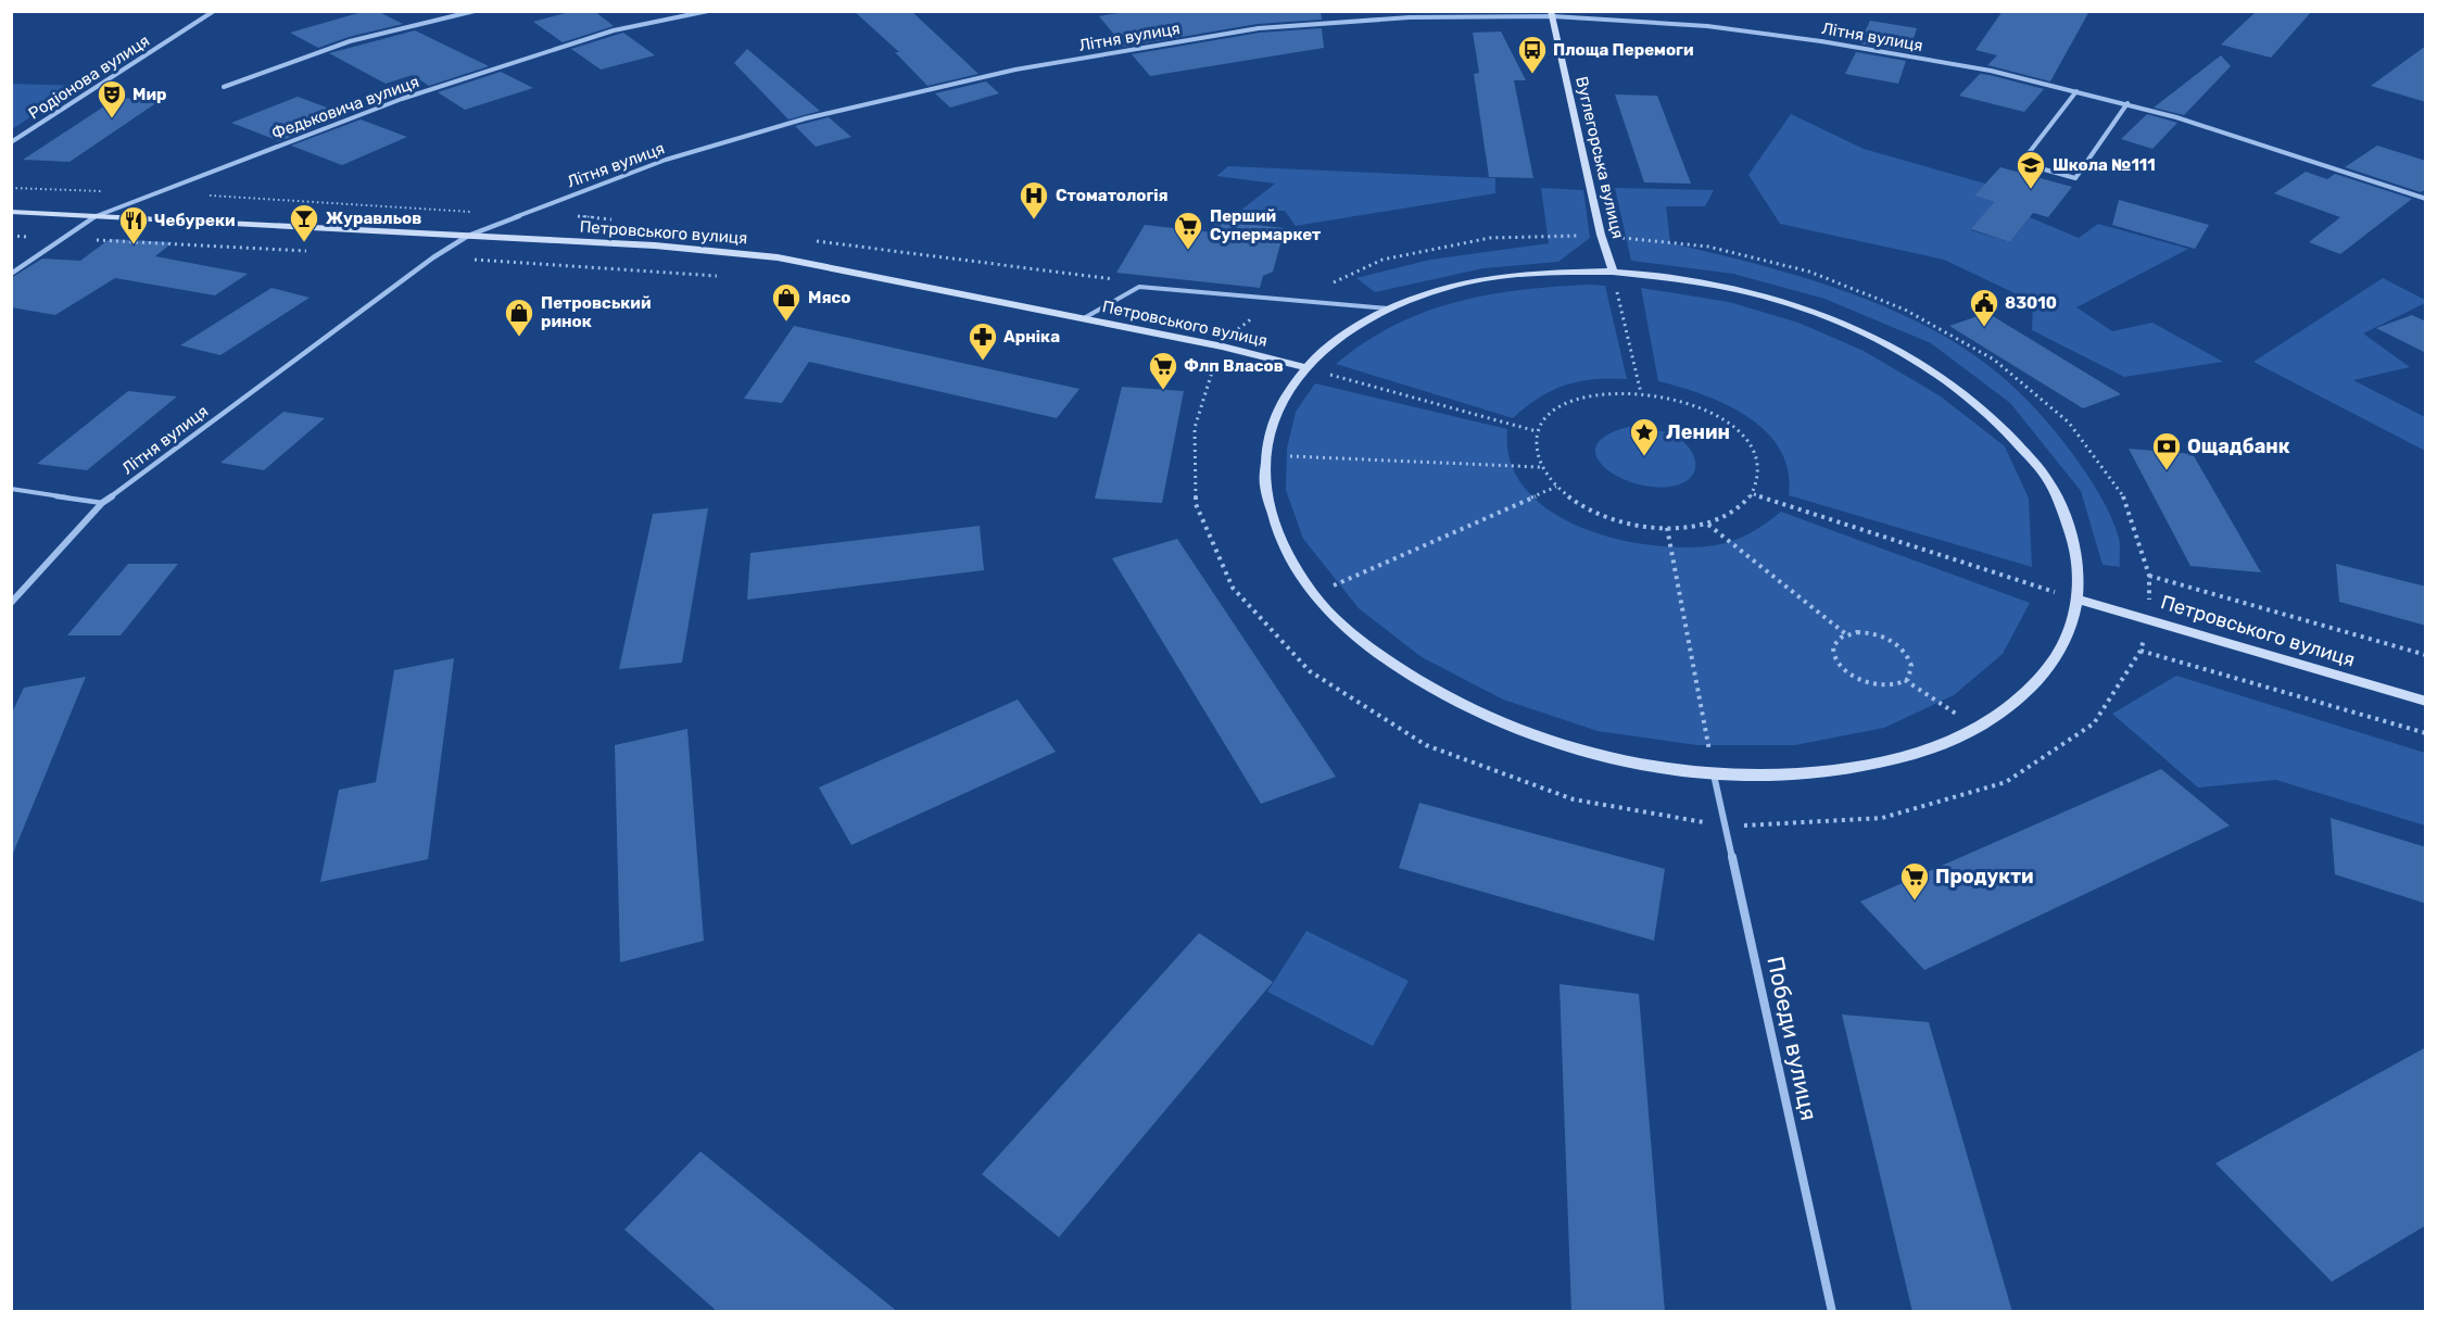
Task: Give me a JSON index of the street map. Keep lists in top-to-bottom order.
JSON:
{
  "streets": {
    "main road": ["Вуглегорська вулиця", "Петровського вулиця"],
    "street": [
      "Літня вулиця",
      "Родіонова вулиця",
      "Федьковича вулиця",
      "Победи вулиця"
    ]
  },
  "crossings": [
    ["Літня вулиця", "Вуглегорська вулиця"],
    ["Літня вулиця", "Петровського вулиця"],
    ["Федьковича вулиця", "Петровського вулиця"]
  ],
  "places": {
    "bus stop": ["Площа Перемоги"],
    "theatre": ["Мир"],
    "school or university": ["Школа №111"],
    "hospital": ["Стоматологія"],
    "bar": ["Журавльов"],
    "restaurant": ["Чебуреки"],
    "supermarket": ["Перший Супермаркет", "Флп Власов", "Продукти"],
    "shop": ["Мясо", "Петровський ринок"],
    "public building": ["83010"],
    "pharmacy": ["Арніка"],
    "place": ["Ленин"],
    "bank": ["Ощадбанк"]
  }
}
